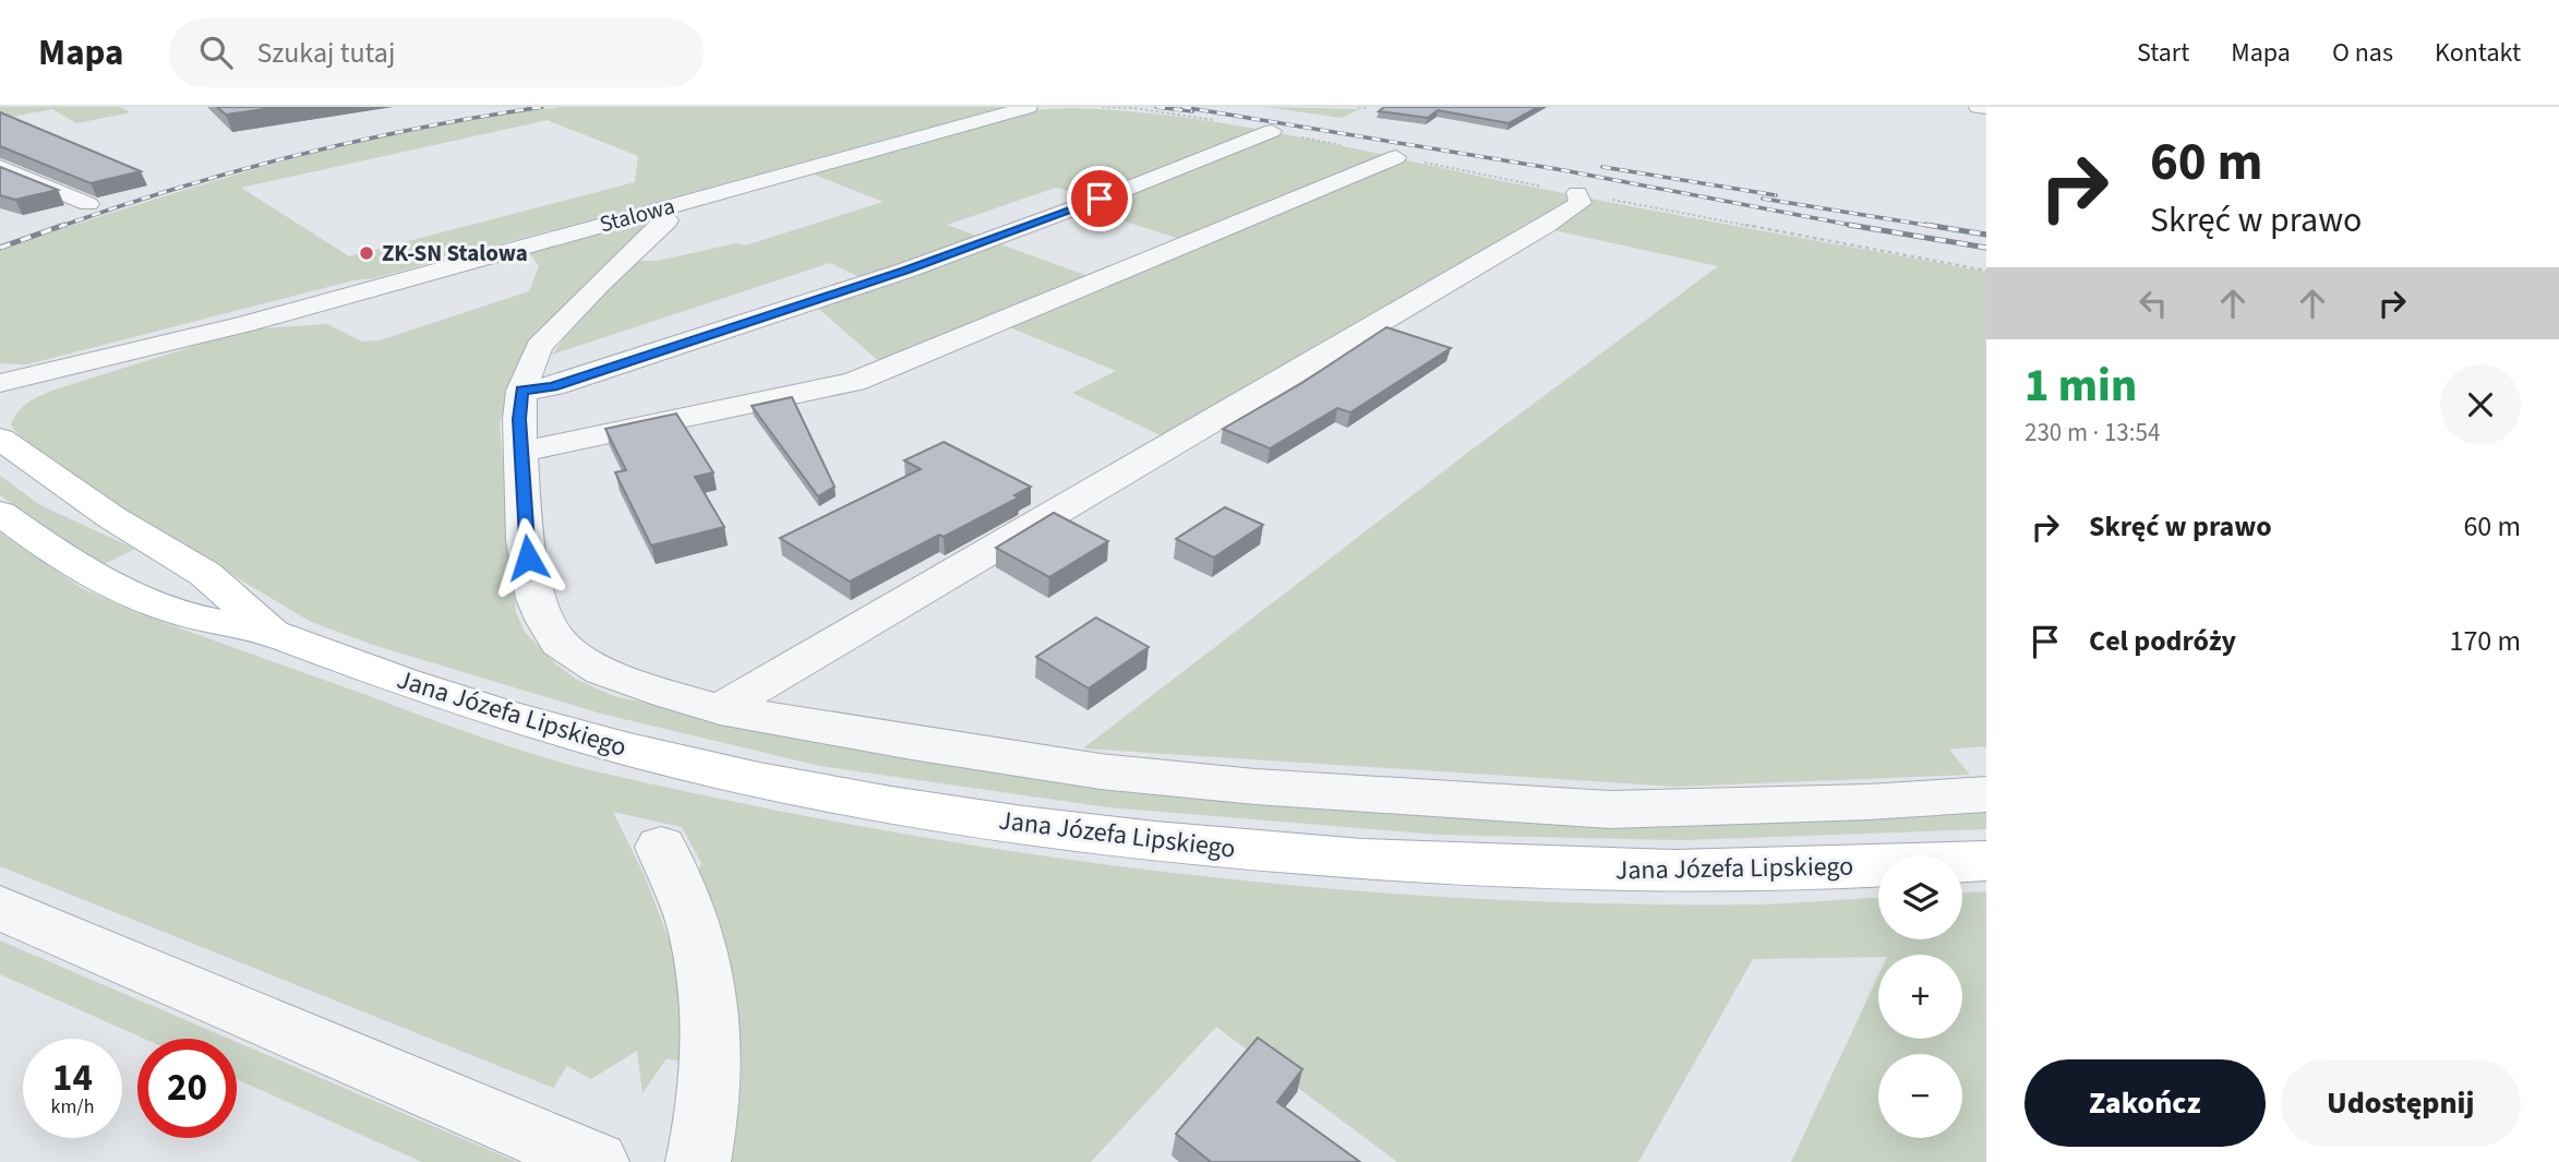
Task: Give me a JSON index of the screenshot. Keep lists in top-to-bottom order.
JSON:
{
  "streets": {
    "main road": ["Jana Józefa Lipskiego"],
    "street": ["Stalowa"]
  },
  "places": ["ZK-SN Stalowa"],
  "page": {
    "header": "Mapa",
    "search": "Szukaj tutaj",
    "nav": [
      "Start",
      "Mapa",
      "O nas",
      "Kontakt"
    ],
    "turn": ["60 m", "Skręć w prawo"],
    "heading": ["1 min", "230 m · 13:54"],
    "list": [
      {
        "name": "Skręć w prawo",
        "value": "60 m"
      },
      {
        "name": "Cel podróży",
        "value": "170 m"
      }
    ],
    "map_buttons": ["+", "−"],
    "speed": "14 km/h",
    "limit": "20",
    "buttons": ["Zakończ", "Udostępnij"]
  }
}
